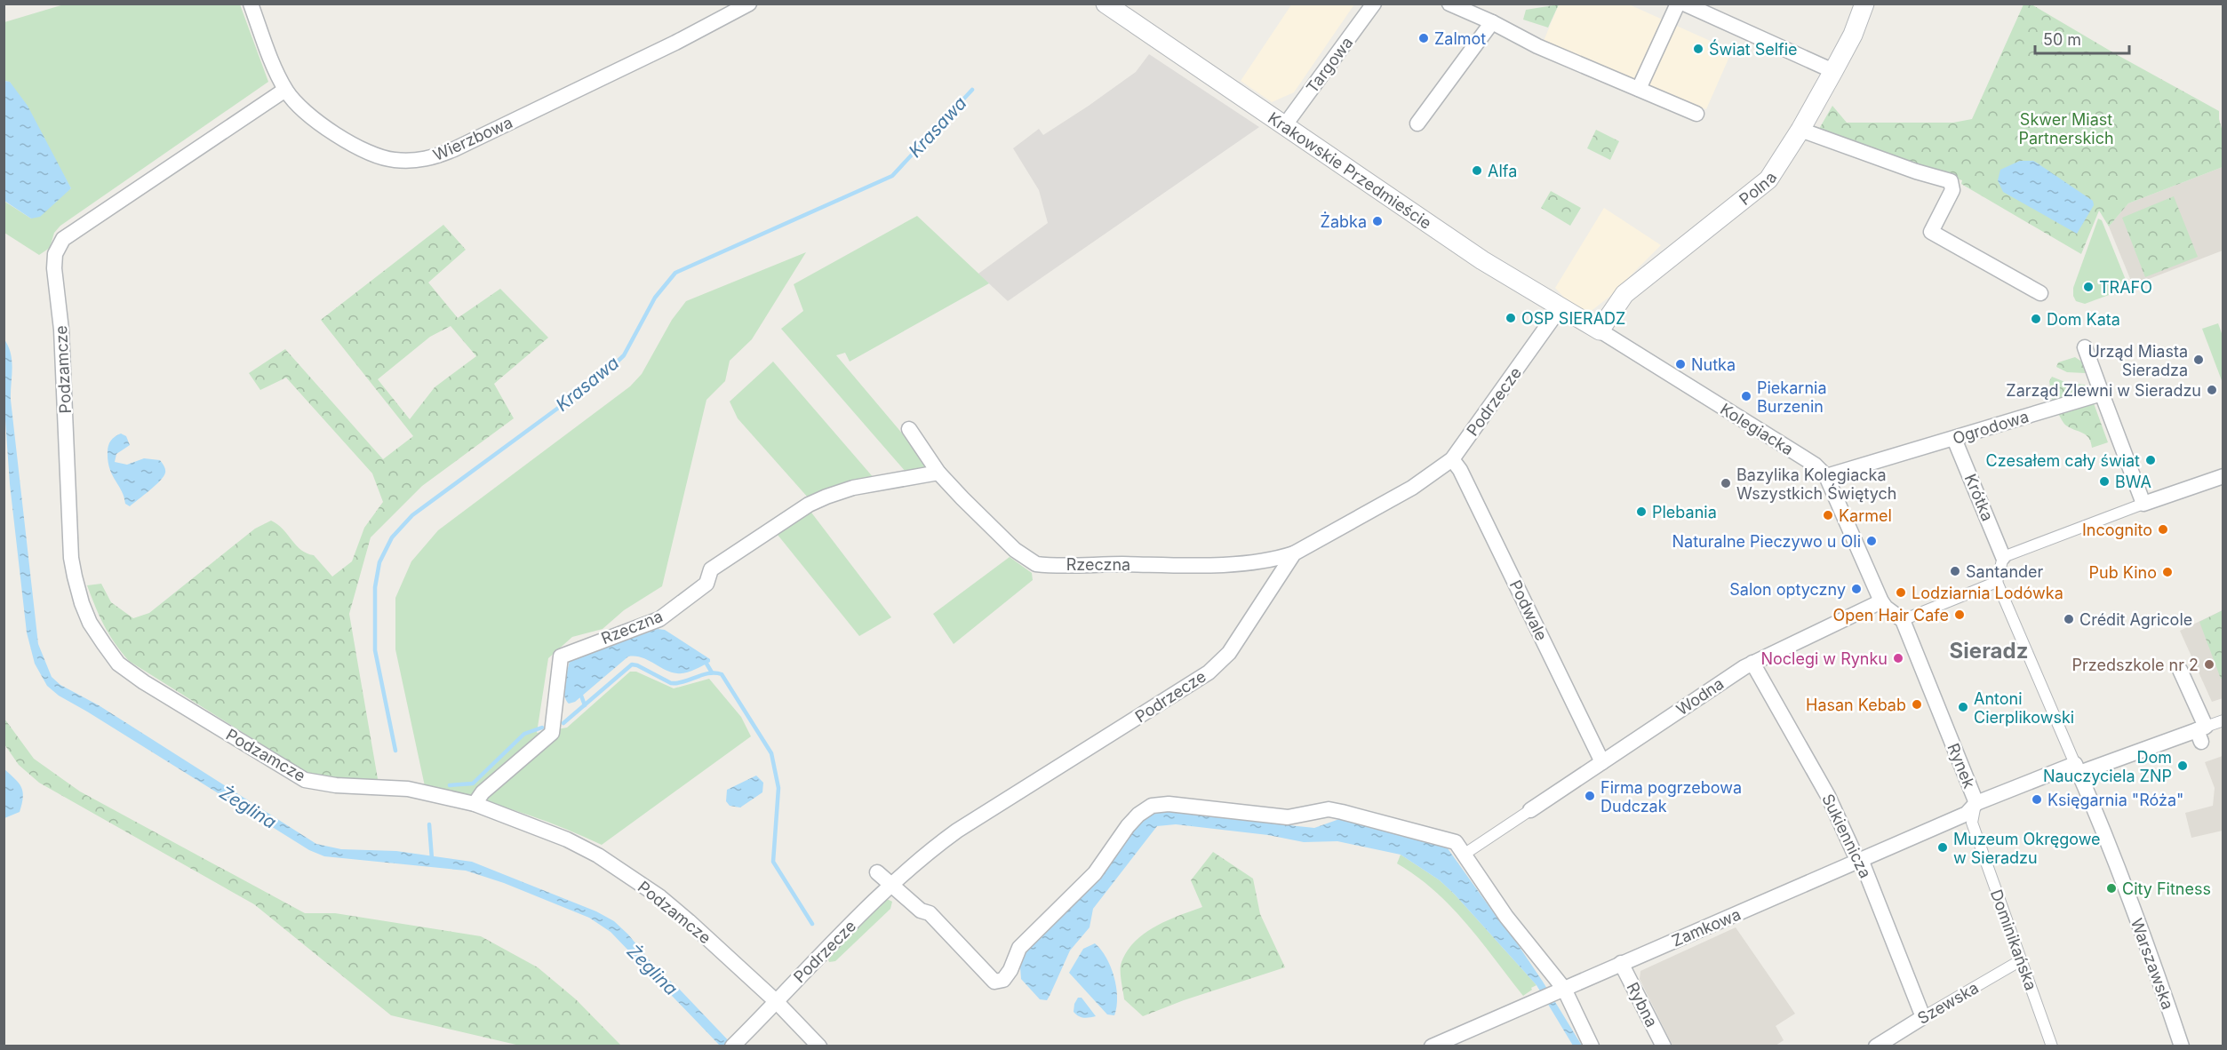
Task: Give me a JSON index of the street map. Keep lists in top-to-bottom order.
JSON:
{
  "streets": {
    "street": [
      "Targowa",
      "Wierzbowa",
      "Krakowskie Przedmieście",
      "Polna",
      "Podzamcze",
      "Podrzecze",
      "Ogrodowa",
      "Kolegiacka",
      "Krótka",
      "Rzeczna",
      "Podwale",
      "Wodna",
      "Rynek",
      "Sukiennicza",
      "Zamkowa",
      "Dominikańska",
      "Warszawska",
      "Szewska",
      "Rybna"
    ]
  },
  "crossings": [
    ["Targowa", "Krakowskie Przedmieście"],
    ["Wierzbowa", "Podzamcze"],
    ["Krakowskie Przedmieście", "Polna"],
    ["Krakowskie Przedmieście", "Podrzecze"],
    ["Krakowskie Przedmieście", "Kolegiacka"],
    ["Polna", "Kolegiacka"],
    ["Podzamcze", "Podrzecze"],
    ["Podzamcze", "Rzeczna"],
    ["Podrzecze", "Rzeczna"],
    ["Podrzecze", "Podwale"],
    ["Ogrodowa", "Kolegiacka"],
    ["Ogrodowa", "Krótka"],
    ["Kolegiacka", "Wodna"],
    ["Kolegiacka", "Rynek"],
    ["Podwale", "Wodna"],
    ["Wodna", "Sukiennicza"],
    ["Rynek", "Zamkowa"],
    ["Rynek", "Dominikańska"],
    ["Rynek", "Warszawska"],
    ["Sukiennicza", "Zamkowa"],
    ["Sukiennicza", "Szewska"],
    ["Zamkowa", "Dominikańska"],
    ["Zamkowa", "Rybna"],
    ["Dominikańska", "Szewska"]
  ],
  "districts": ["Sieradz"],
  "water": ["Krasawa", "Żeglina"],
  "parks": ["Skwer Miast Partnerskich"],
  "places": [
    "Zalmot",
    "Świat Selfie",
    "Alfa",
    "Żabka",
    "TRAFO",
    "OSP SIERADZ",
    "Dom Kata",
    "Urząd Miasta Sieradza",
    "Nutka",
    "Zarząd Zlewni w Sieradzu",
    "Piekarnia Burzenin",
    "Czesałem cały świat",
    "BWA",
    "Bazylika Kolegiacka Wszystkich Świętych",
    "Plebania",
    "Karmel",
    "Incognito",
    "Naturalne Pieczywo u Oli",
    "Santander",
    "Pub Kino",
    "Salon optyczny",
    "Lodziarnia Lodówka",
    "Open Hair Cafe",
    "Crédit Agricole",
    "Noclegi w Rynku",
    "Przedszkole nr 2",
    "Hasan Kebab",
    "Antoni Cierplikowski",
    "Dom Nauczyciela ZNP",
    "Firma pogrzebowa Dudczak",
    "Księgarnia \"Róża\"",
    "Muzeum Okręgowe w Sieradzu",
    "City Fitness"
  ],
  "scale_bar": "50 m"
}
